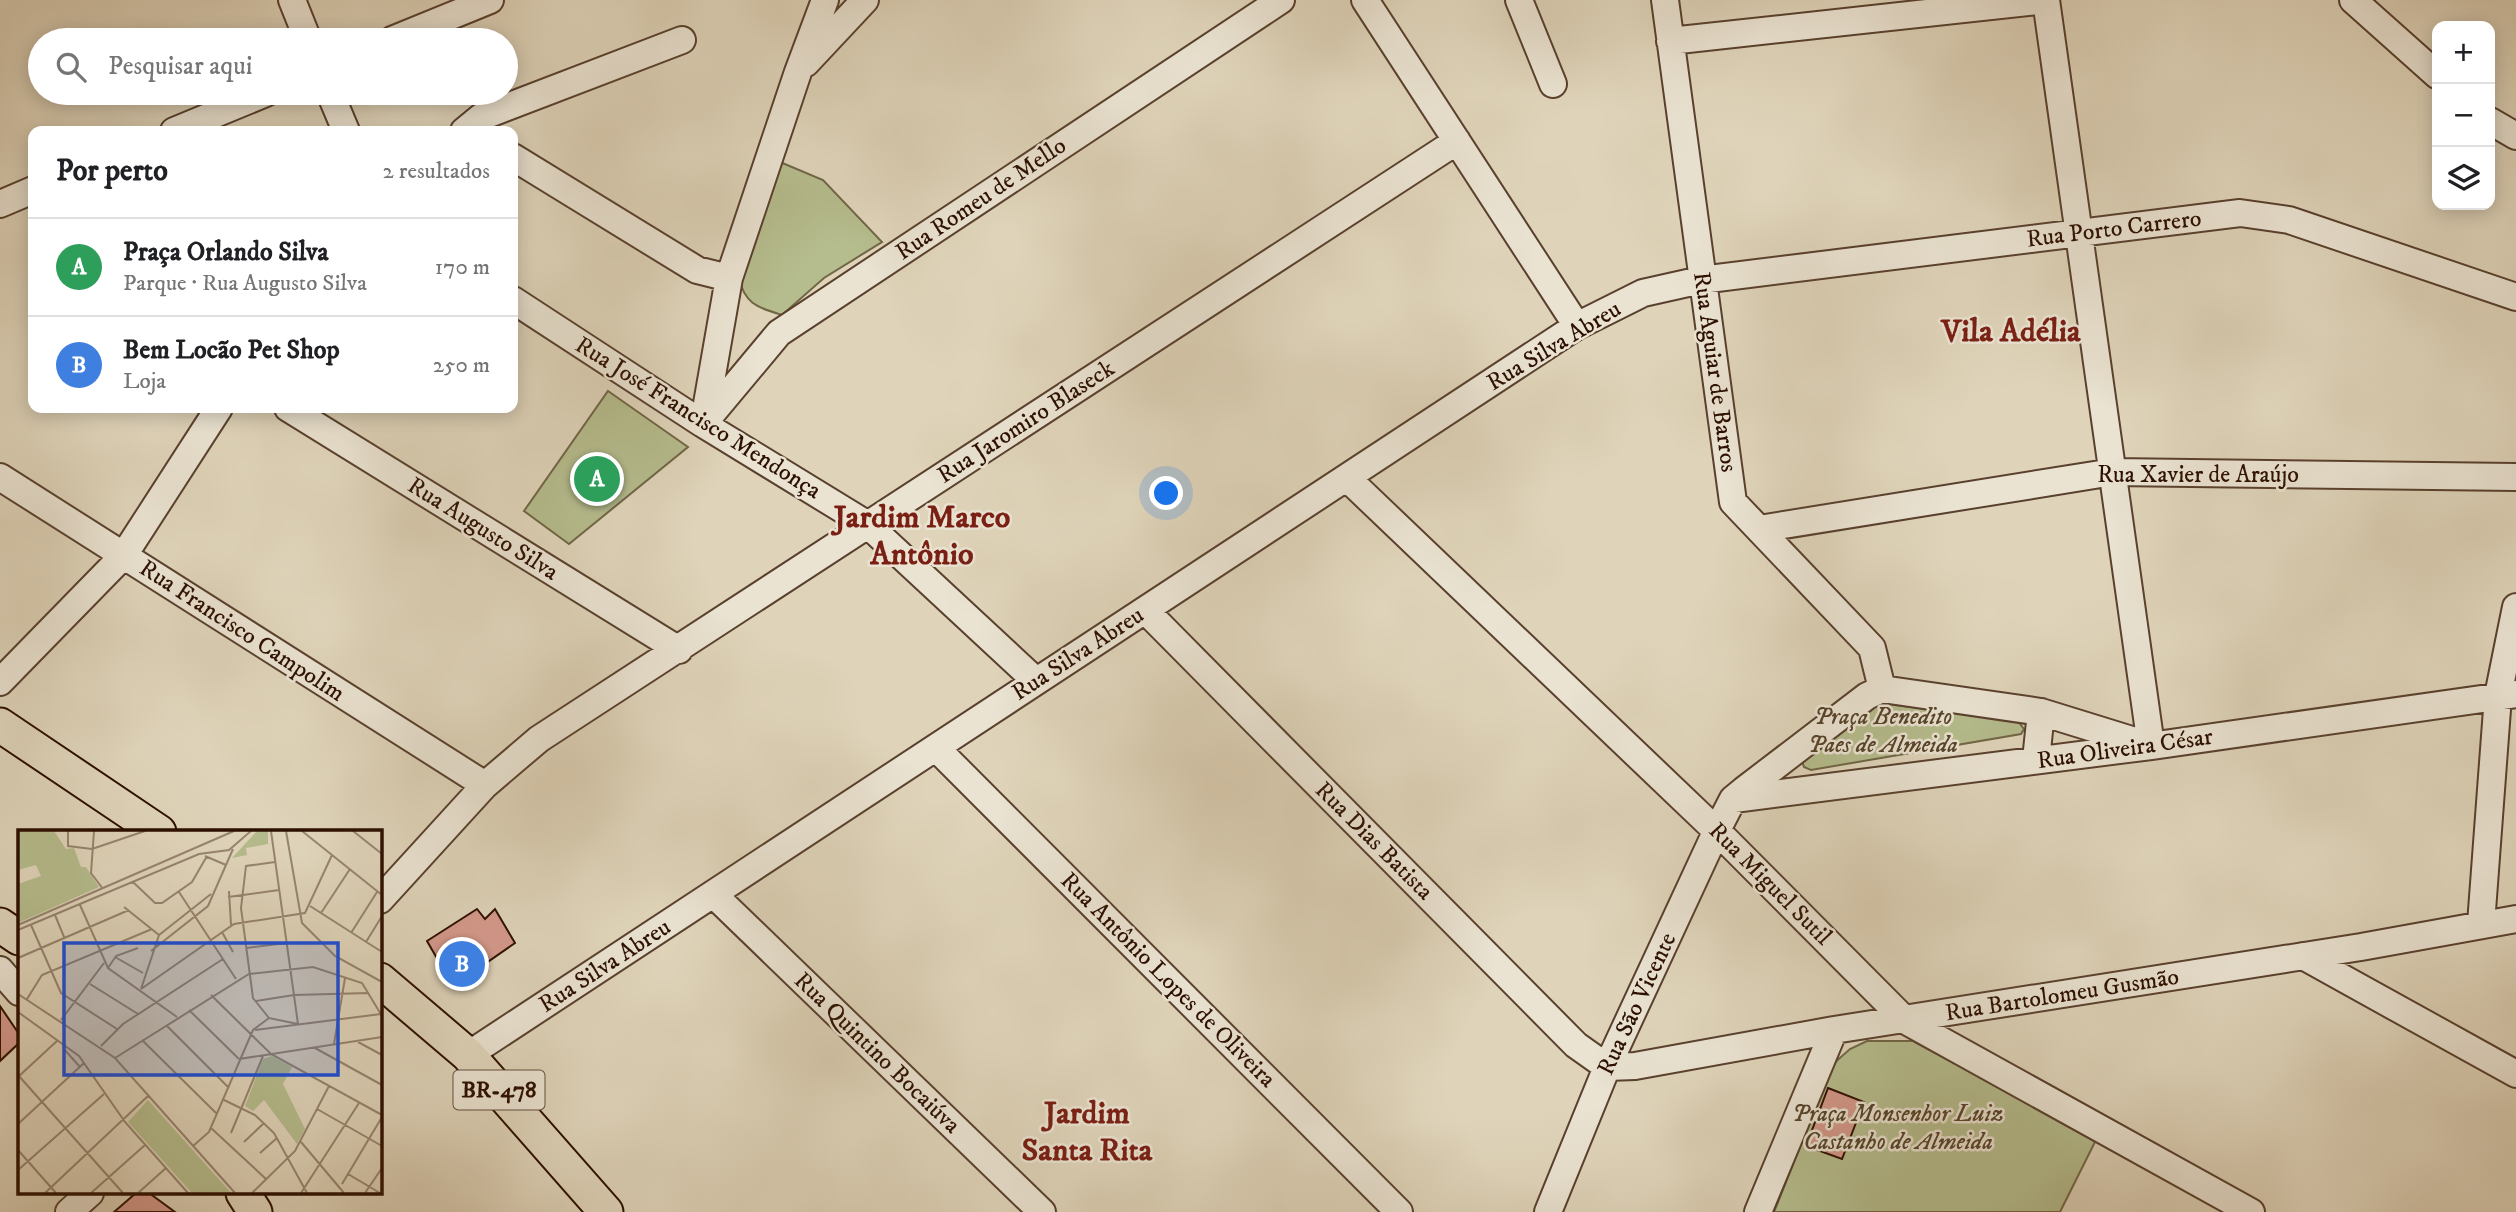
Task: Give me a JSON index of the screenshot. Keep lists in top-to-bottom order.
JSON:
{
  "streets": {
    "main road": ["BR-478"],
    "street": [
      "Rua Romeu de Mello",
      "Rua Porto Carrero",
      "Rua Silva Abreu",
      "Rua Aguiar de Barros",
      "Rua José Francisco Mendonça",
      "Rua Jaromiro Blaseck",
      "Rua Xavier de Araújo",
      "Rua Augusto Silva",
      "Rua Francisco Campolim",
      "Rua Oliveira César",
      "Rua Dias Batista",
      "Rua Miguel Sutil",
      "Rua Antônio Lopes de Oliveira",
      "Rua Bartolomeu Gusmão",
      "Rua São Vicente",
      "Rua Quintino Bocaiúva"
    ]
  },
  "crossings": [
    ["Rua Romeu de Mello", "Rua José Francisco Mendonça"],
    ["Rua Porto Carrero", "Rua Silva Abreu"],
    ["Rua Porto Carrero", "Rua Aguiar de Barros"],
    ["Rua Silva Abreu", "Rua Aguiar de Barros"],
    ["Rua Silva Abreu", "Rua José Francisco Mendonça"],
    ["Rua Silva Abreu", "Rua Dias Batista"],
    ["Rua Silva Abreu", "Rua Miguel Sutil"],
    ["Rua Silva Abreu", "Rua Antônio Lopes de Oliveira"],
    ["Rua Silva Abreu", "Rua Quintino Bocaiúva"],
    ["Rua Silva Abreu", "BR-478"],
    ["Rua Aguiar de Barros", "Rua Xavier de Araújo"],
    ["Rua José Francisco Mendonça", "Rua Jaromiro Blaseck"],
    ["Rua Jaromiro Blaseck", "Rua Augusto Silva"],
    ["Rua Jaromiro Blaseck", "Rua Francisco Campolim"],
    ["Rua Oliveira César", "Rua São Vicente"],
    ["Rua Dias Batista", "Rua Bartolomeu Gusmão"],
    ["Rua Dias Batista", "Rua São Vicente"],
    ["Rua Miguel Sutil", "Rua Bartolomeu Gusmão"],
    ["Rua Miguel Sutil", "Rua São Vicente"],
    ["Rua Bartolomeu Gusmão", "Rua São Vicente"]
  ],
  "districts": ["Vila Adélia", "Jardim Marco Antônio", "Jardim Santa Rita"],
  "parks": ["Praça Benedito Paes de Almeida", "Praça Monsenhor Luiz Castanho de Almeida"],
  "page": {
    "map_buttons": ["+", "−"],
    "search": "Pesquisar aqui",
    "heading": ["Por perto", "2 resultados"],
    "list": [
      {
        "mark": "A",
        "name": "Praça Orlando Silva",
        "note": "Parque · Rua Augusto Silva",
        "value": "170 m"
      },
      {
        "mark": "B",
        "name": "Bem Locão Pet Shop",
        "note": "Loja",
        "value": "250 m"
      }
    ],
    "pins": ["A", "B"]
  }
}
